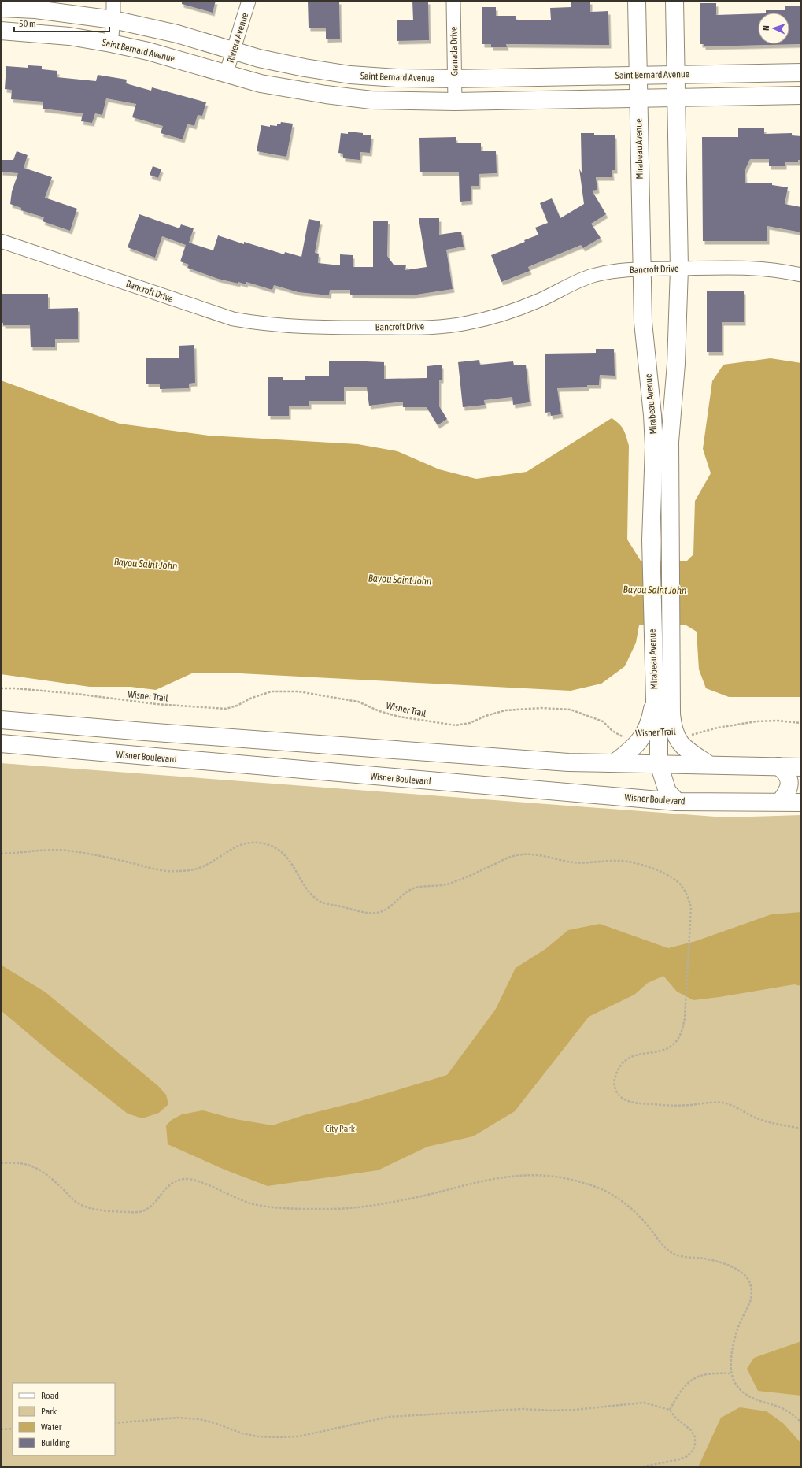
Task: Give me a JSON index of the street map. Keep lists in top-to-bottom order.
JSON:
{
  "streets": {
    "street": [
      "Riviera Avenue",
      "Saint Bernard Avenue",
      "Granada Drive",
      "Mirabeau Avenue",
      "Bancroft Drive",
      "Wisner Boulevard"
    ],
    "path": ["Wisner Trail"]
  },
  "crossings": [
    ["Riviera Avenue", "Saint Bernard Avenue"],
    ["Saint Bernard Avenue", "Granada Drive"],
    ["Saint Bernard Avenue", "Mirabeau Avenue"],
    ["Mirabeau Avenue", "Bancroft Drive"],
    ["Mirabeau Avenue", "Wisner Trail"],
    ["Mirabeau Avenue", "Wisner Boulevard"]
  ],
  "water": ["Bayou Saint John"],
  "parks": ["City Park"],
  "legend": [
    "Road",
    "Park",
    "Water",
    "Building"
  ],
  "scale_bar": "50 m",
  "north": "left"
}
